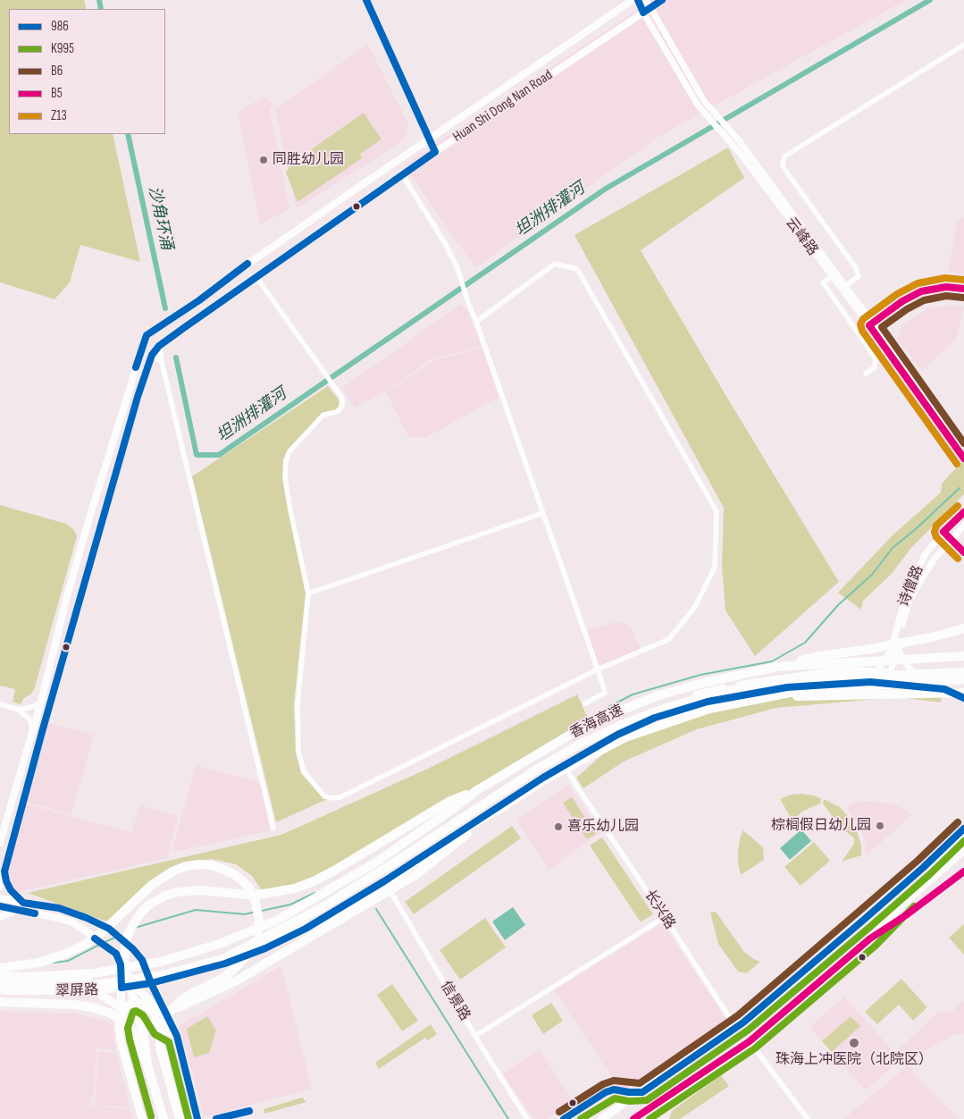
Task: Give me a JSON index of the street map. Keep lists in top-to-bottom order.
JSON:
{
  "streets": {
    "highway": ["香海高速"],
    "main road": ["Huan Shi Dong Nan Road", "翠屏路"],
    "street": [
      "云峰路",
      "诗僧路",
      "长兴路",
      "信景路"
    ]
  },
  "crossings": [
    ["Huan Shi Dong Nan Road", "云峰路"],
    ["长兴路", "翠屏路"],
    ["翠屏路", "信景路"]
  ],
  "water": ["坦洲排灌河", "沙角环涌"],
  "places": [
    "同胜幼儿园",
    "棕榈假日幼儿园",
    "喜乐幼儿园",
    "珠海上冲医院（北院区）"
  ],
  "lines": [
    "transit line 986",
    "transit line Z13",
    "transit line B5",
    "transit line B6",
    "transit line K995"
  ],
  "legend": [
    "986",
    "K995",
    "B6",
    "B5",
    "Z13"
  ]
}
